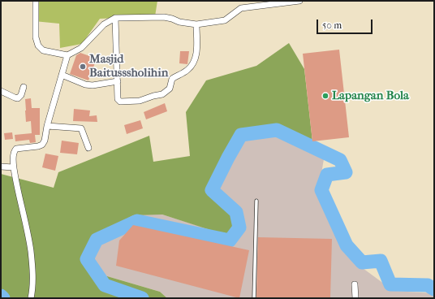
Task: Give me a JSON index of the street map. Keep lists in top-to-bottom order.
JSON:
{
  "places": ["Masjid Baitusssholihin", "Lapangan Bola"],
  "scale_bar": "50 m"
}
